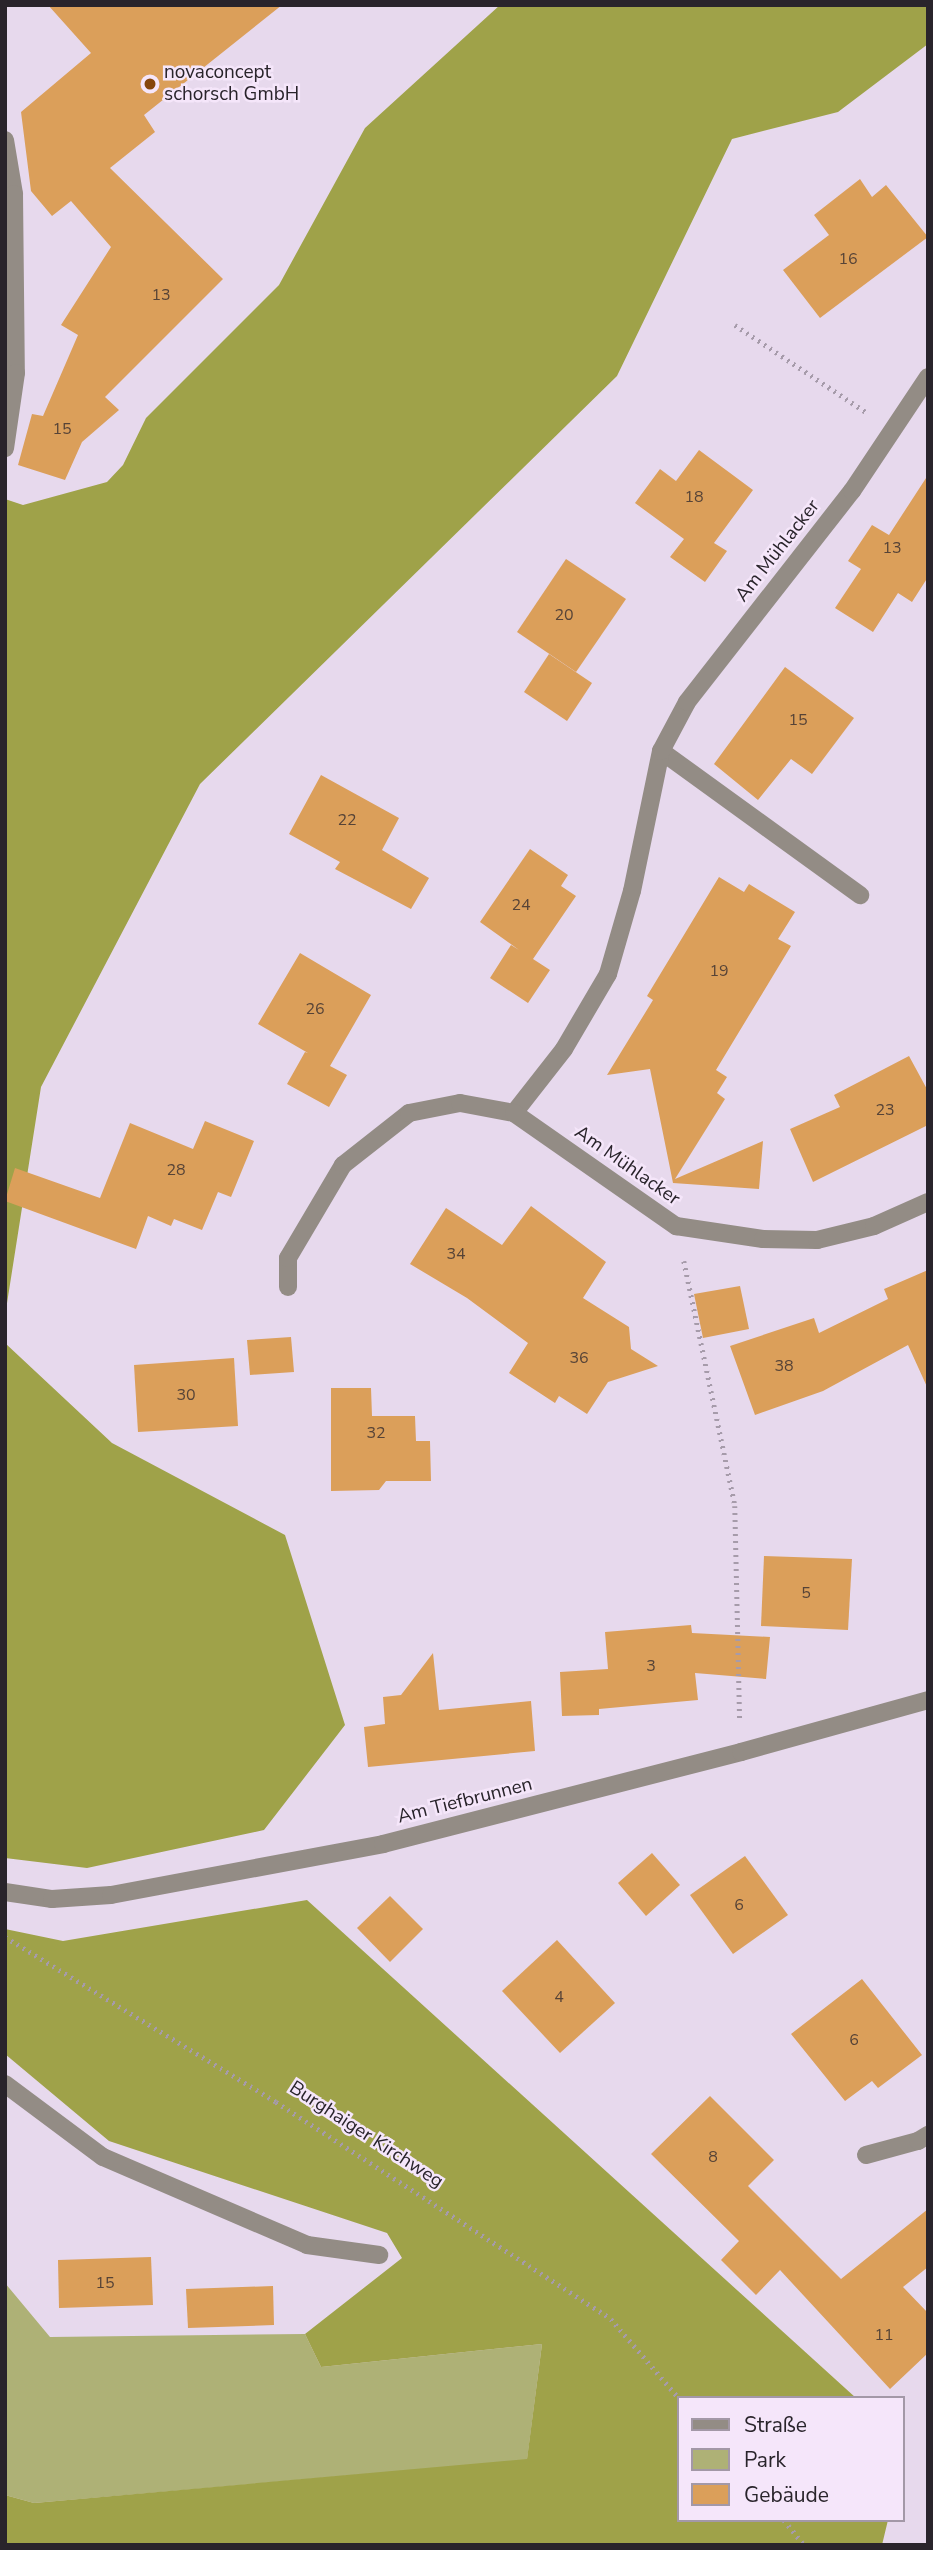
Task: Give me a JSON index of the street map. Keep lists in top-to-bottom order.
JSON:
{
  "streets": {
    "street": ["Am Mühlacker", "Am Tiefbrunnen"],
    "path": ["Burghaiger Kirchweg"]
  },
  "places": ["novaconcept schorsch GmbH"],
  "house_numbers": [
    "16",
    "13",
    "15",
    "18",
    "13",
    "20",
    "15",
    "22",
    "24",
    "19",
    "26",
    "23",
    "28",
    "34",
    "36",
    "38",
    "30",
    "32",
    "5",
    "3",
    "6",
    "4",
    "6",
    "8",
    "15",
    "11"
  ],
  "legend": ["Straße", "Park", "Gebäude"]
}
